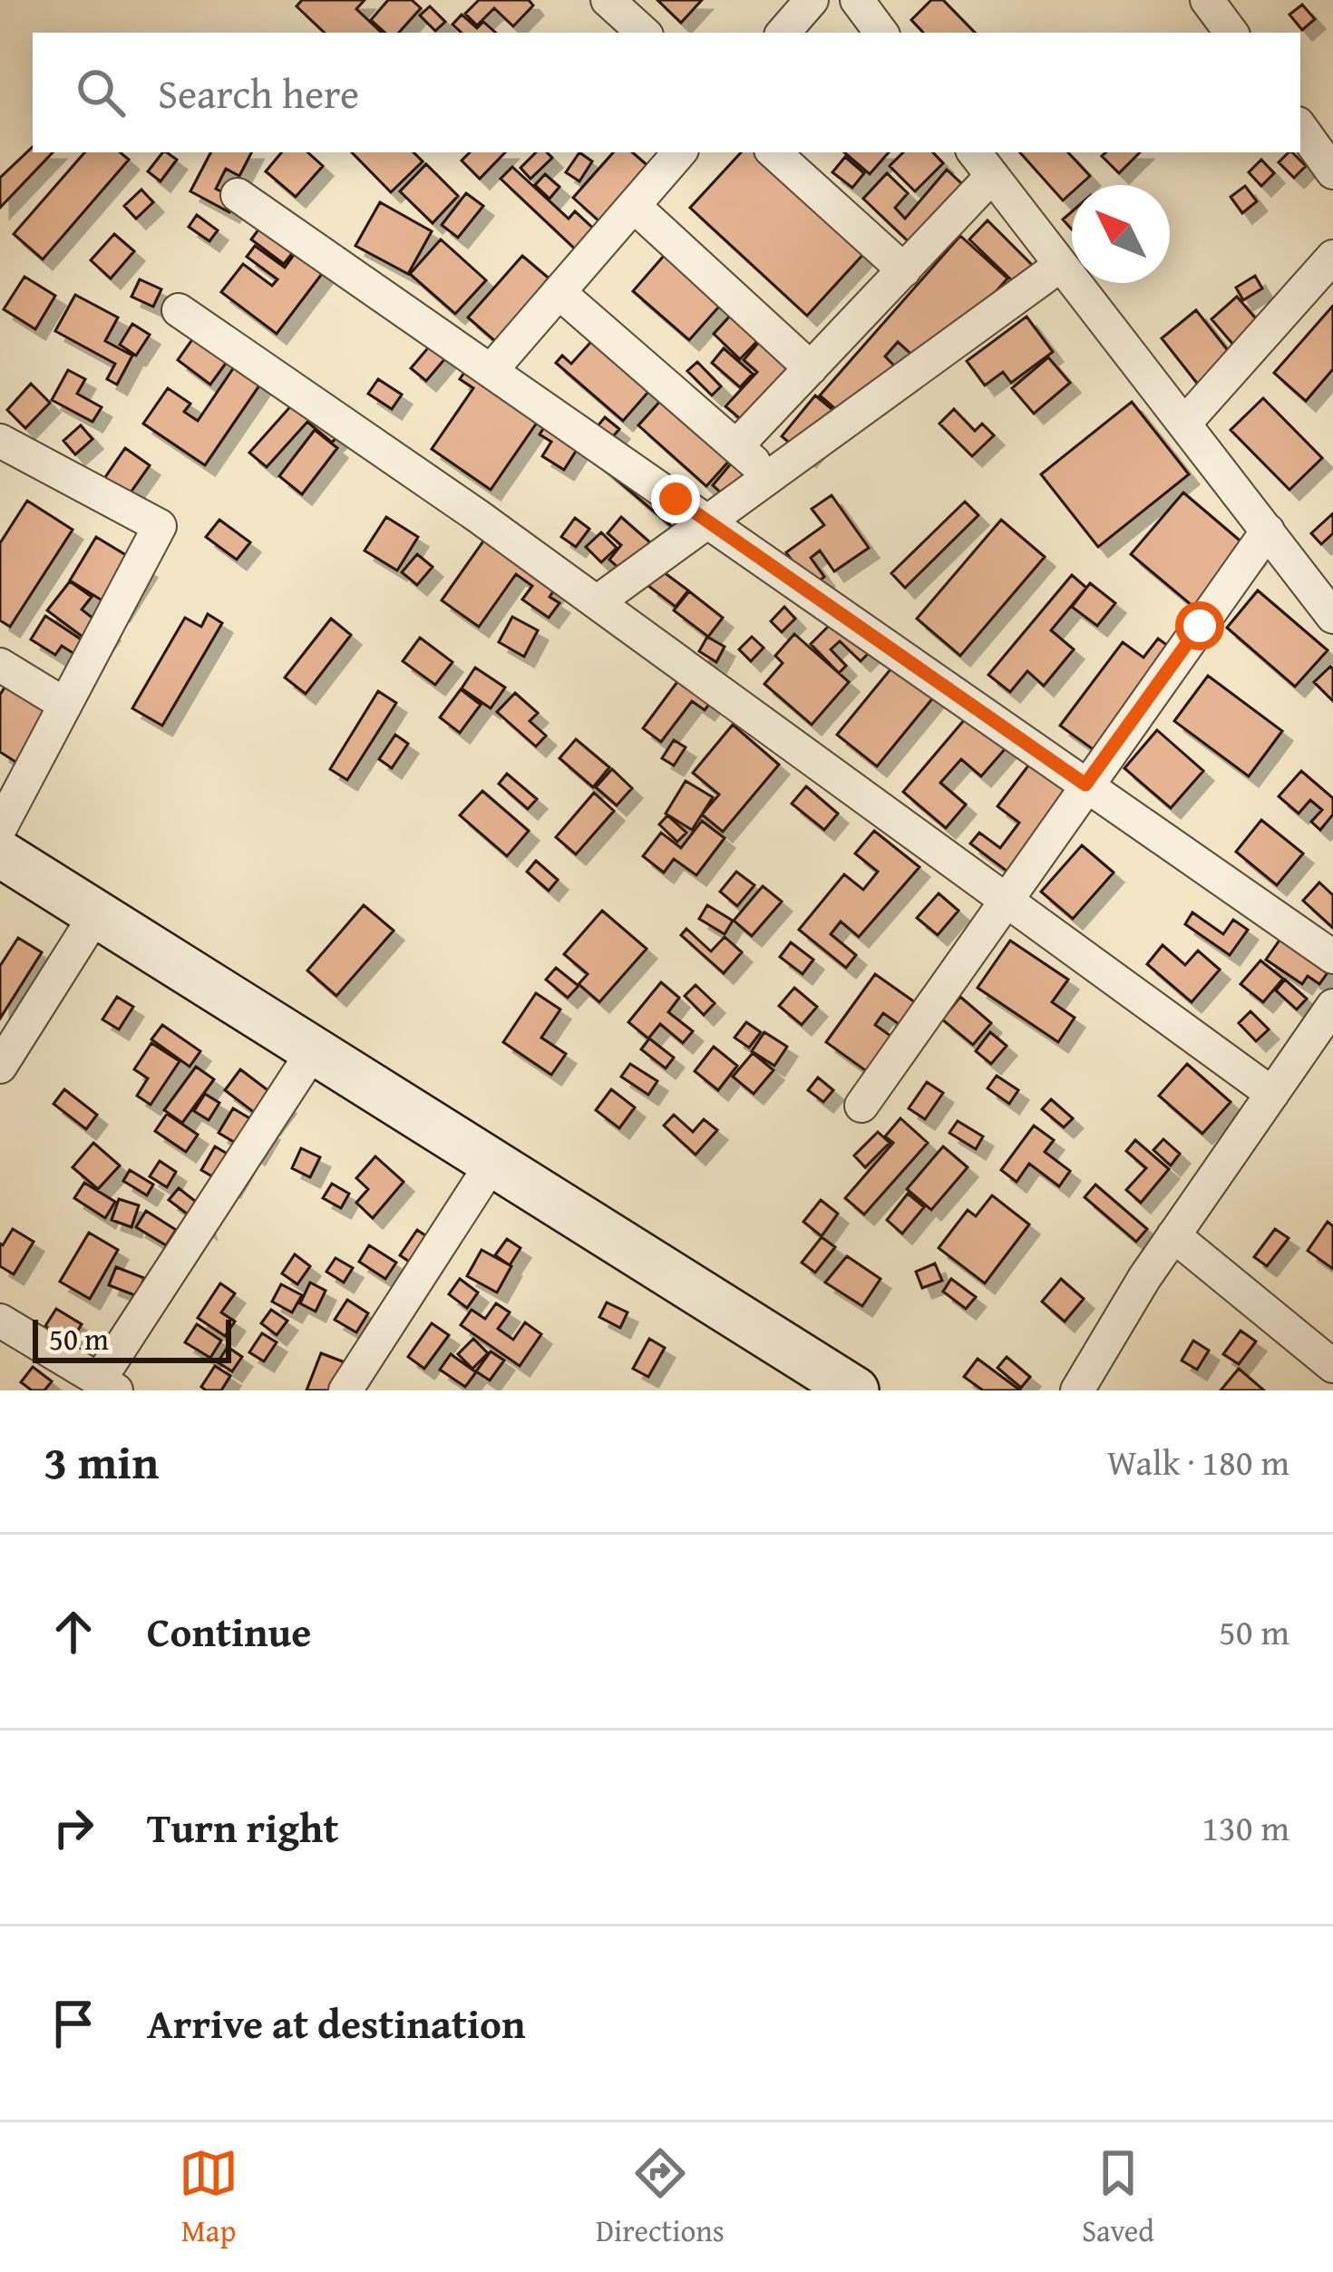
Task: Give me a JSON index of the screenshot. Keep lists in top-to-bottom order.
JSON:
{
  "scale_bar": "50 m",
  "north": "top left",
  "page": {
    "search": "Search here",
    "scale": "50 m",
    "heading": ["3 min", "Walk · 180 m"],
    "list": [
      ["Continue", "50 m"],
      ["Turn right", "130 m"],
      "Arrive at destination"
    ],
    "nav": ["Map", "Directions", "Saved"]
  }
}
